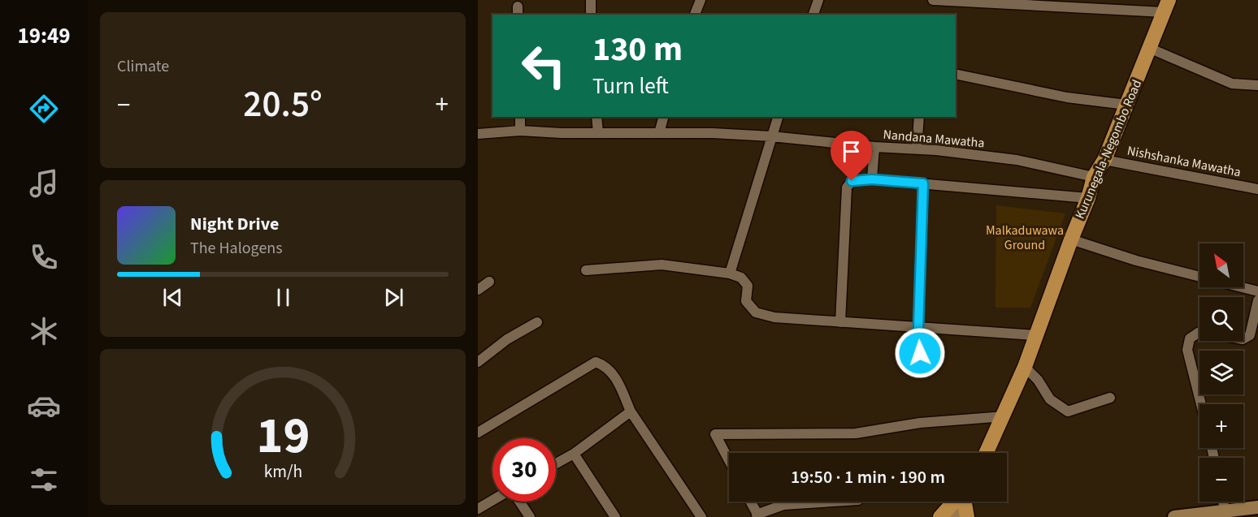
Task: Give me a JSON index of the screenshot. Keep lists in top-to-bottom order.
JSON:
{
  "streets": {
    "main road": ["Kurunegala-Negombo Road"],
    "street": ["Nandana Mawatha", "Nishshanka Mawatha"]
  },
  "crossings": [
    ["Nandana Mawatha", "Kurunegala-Negombo Road"],
    ["Kurunegala-Negombo Road", "Nishshanka Mawatha"]
  ],
  "parks": ["Malkaduwawa Ground"],
  "north": "top left",
  "page": {
    "tabs": "19:49",
    "tile": "Climate",
    "turn": ["130 m", "Turn left"],
    "heat": ["−", "20.5°", "+"],
    "song": ["Night Drive", "The Halogens"],
    "map_buttons": ["+", "−"],
    "limit": "30",
    "trip": "19:50 · 1 min · 190 m",
    "gauge": ["19", "km/h"]
  }
}
